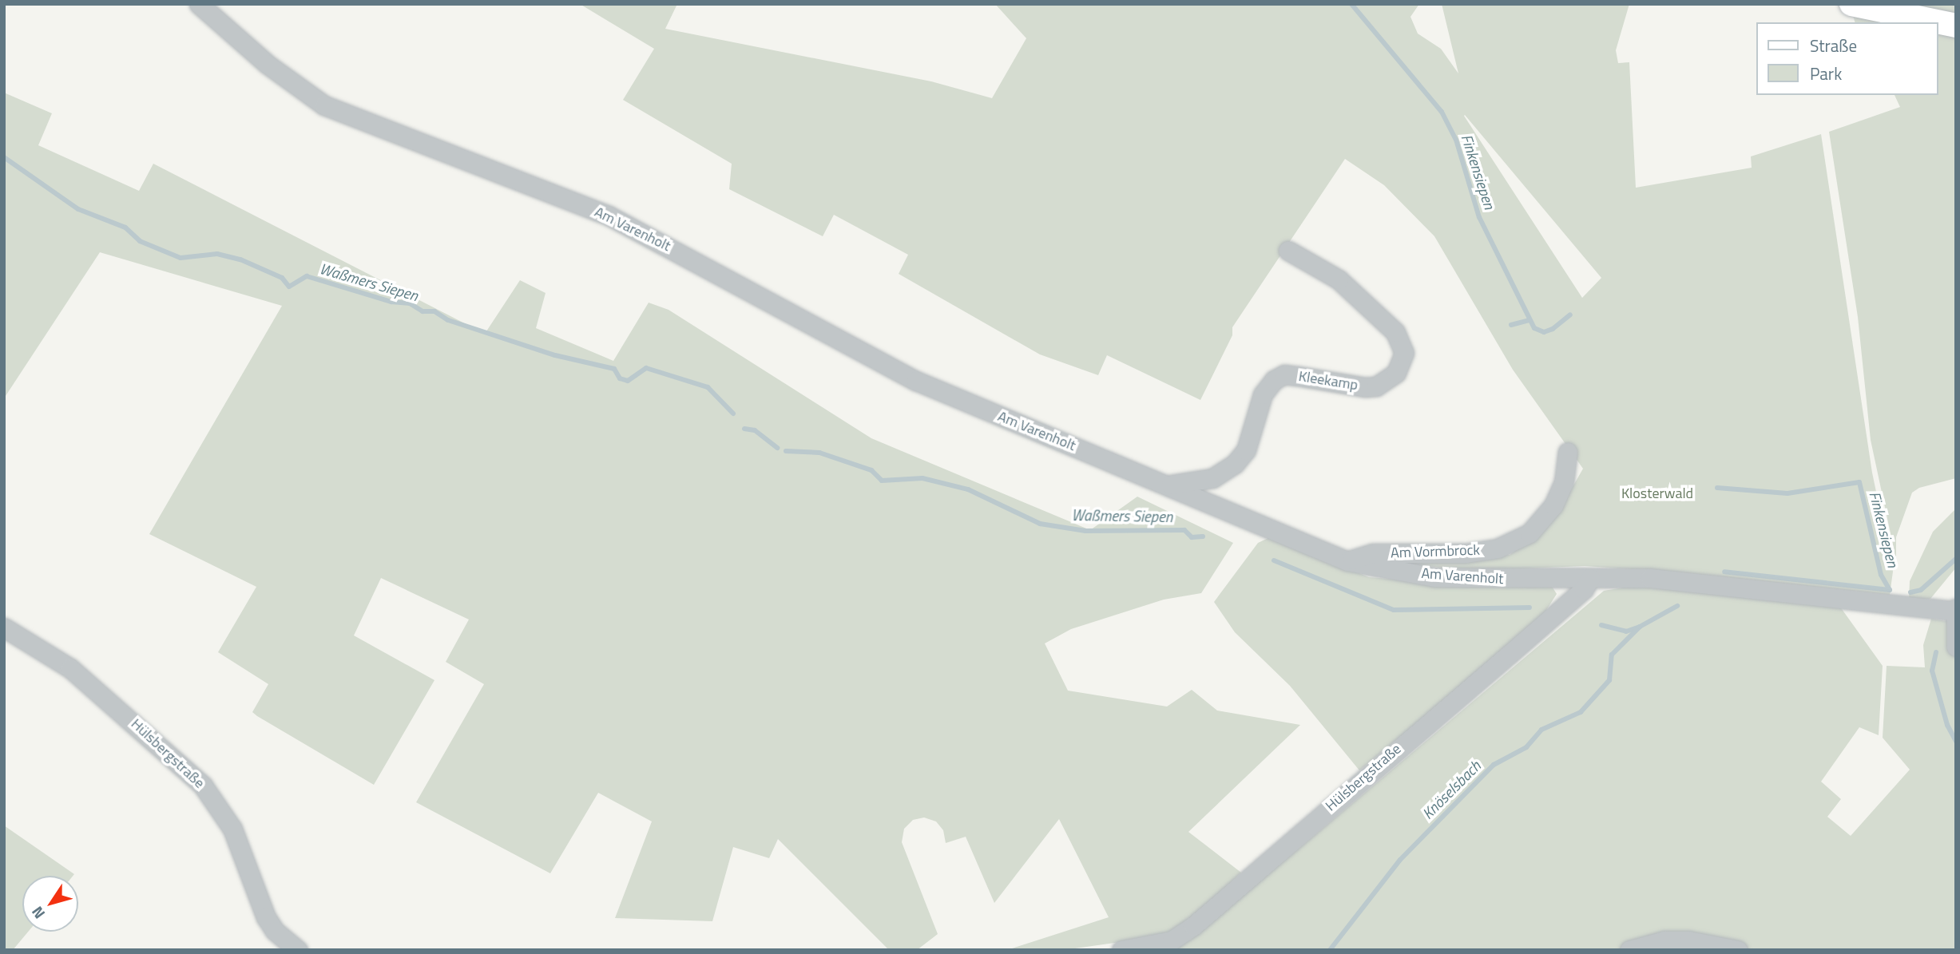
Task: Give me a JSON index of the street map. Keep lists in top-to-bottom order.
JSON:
{
  "streets": {
    "street": [
      "Am Varenholt",
      "Kleekamp",
      "Am Vormbrock",
      "Hülsbergstraße"
    ]
  },
  "crossings": [
    ["Am Varenholt", "Kleekamp"],
    ["Am Varenholt", "Am Vormbrock"],
    ["Am Varenholt", "Hülsbergstraße"]
  ],
  "water": ["Finkensiepen", "Waßmers Siepen", "Knöselsbach"],
  "parks": ["Klosterwald"],
  "legend": ["Straße", "Park"],
  "north": "bottom left"
}
